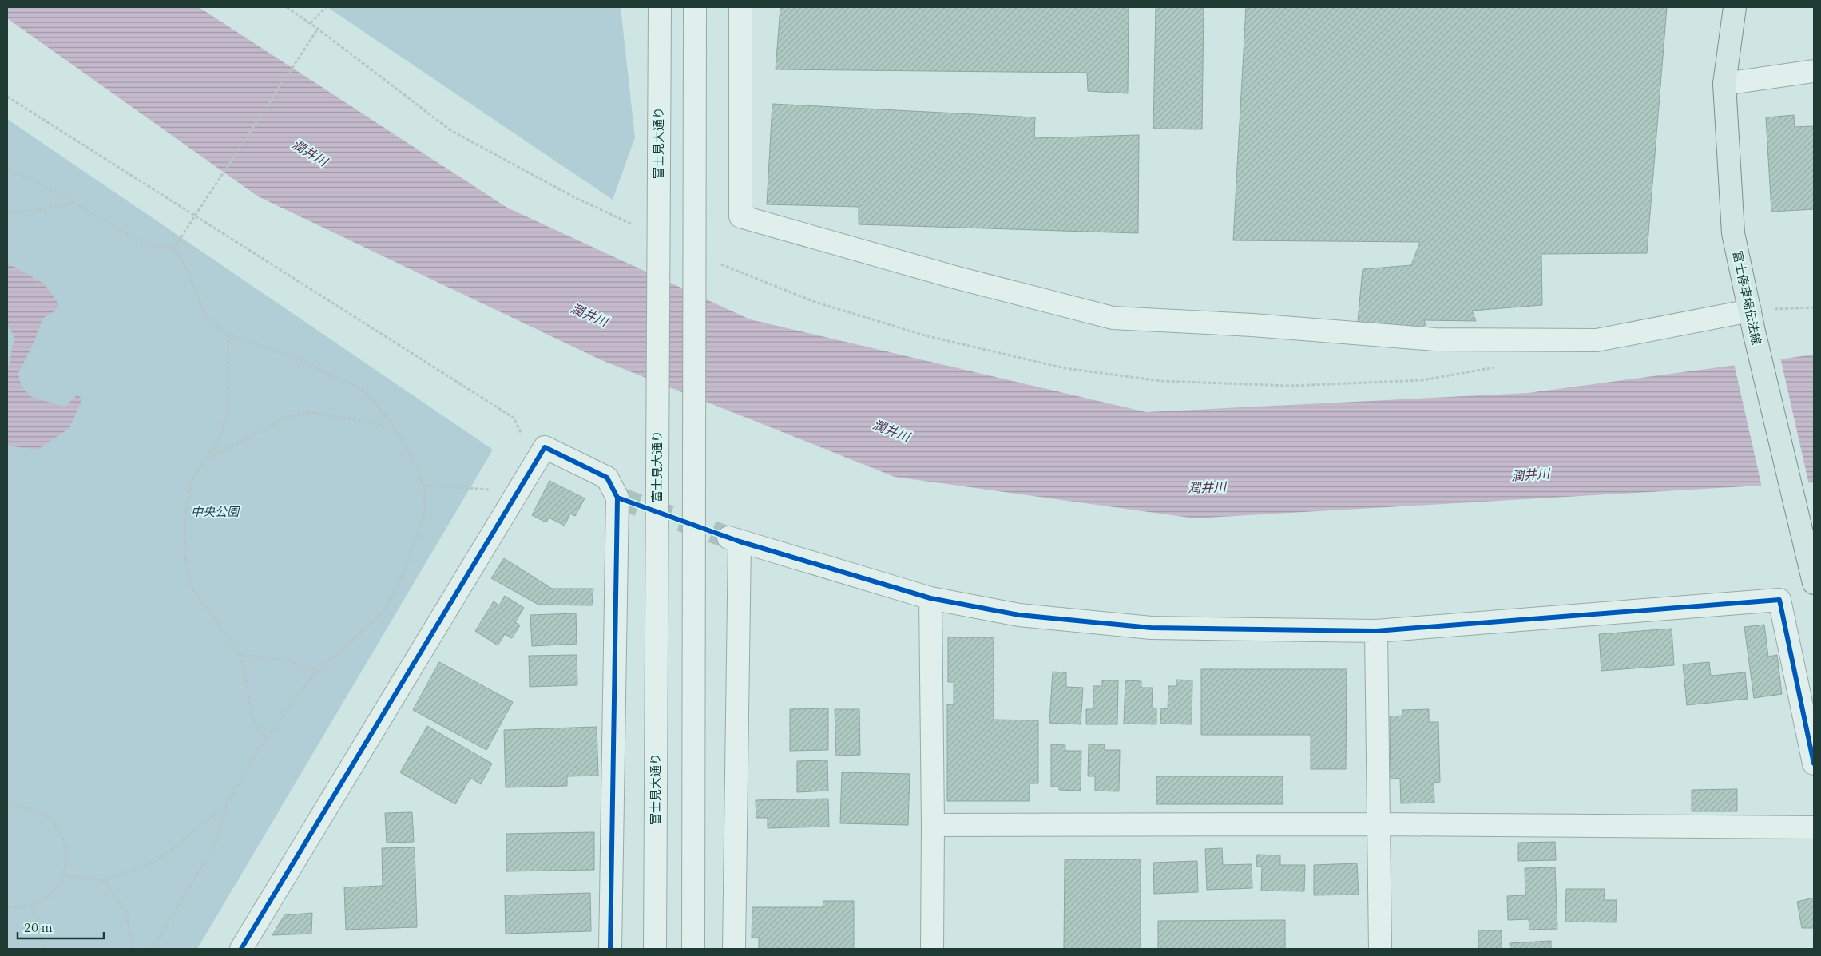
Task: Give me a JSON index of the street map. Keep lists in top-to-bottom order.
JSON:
{
  "streets": {
    "main road": ["富士停車場伝法線"],
    "street": ["富士見大通り"]
  },
  "water": ["潤井川"],
  "parks": ["中央公園"],
  "scale_bar": "20 m"
}
